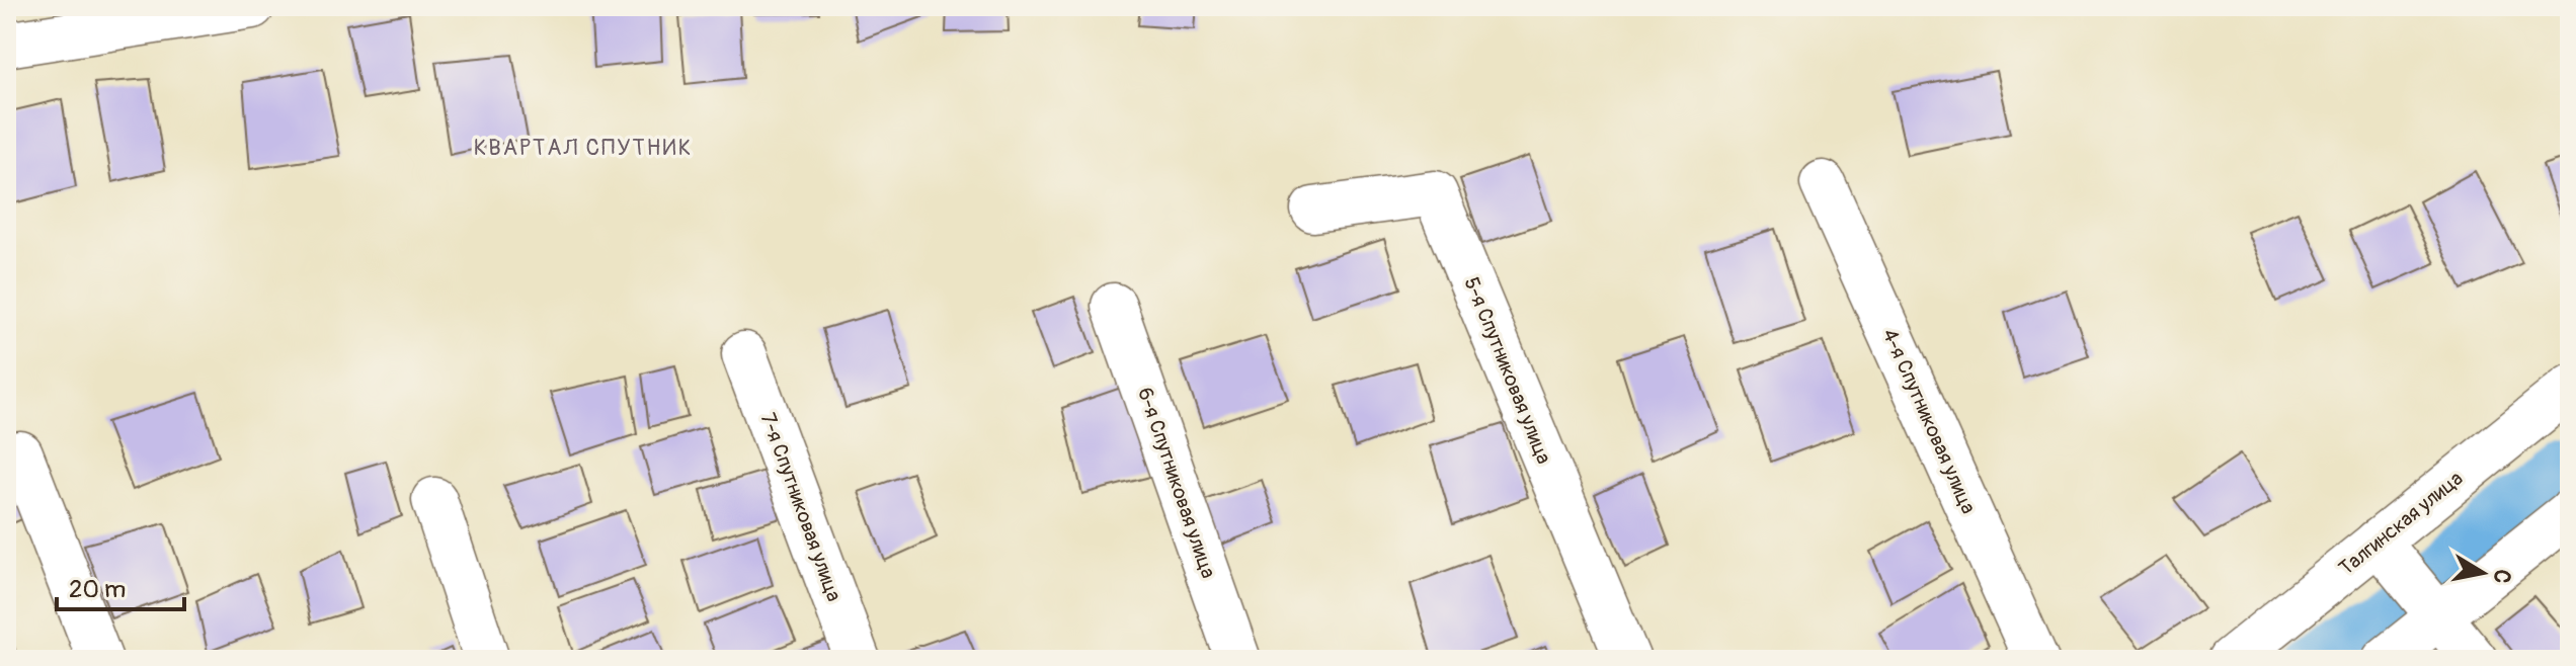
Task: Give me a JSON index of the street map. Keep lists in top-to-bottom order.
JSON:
{
  "streets": {
    "street": [
      "5-я Спутниковая улица",
      "4-я Спутниковая улица",
      "6-я Спутниковая улица",
      "7-я Спутниковая улица",
      "Талгинская улица"
    ]
  },
  "districts": ["КВАРТАЛ СПУТНИК"],
  "scale_bar": "20 m",
  "north": "right"
}
